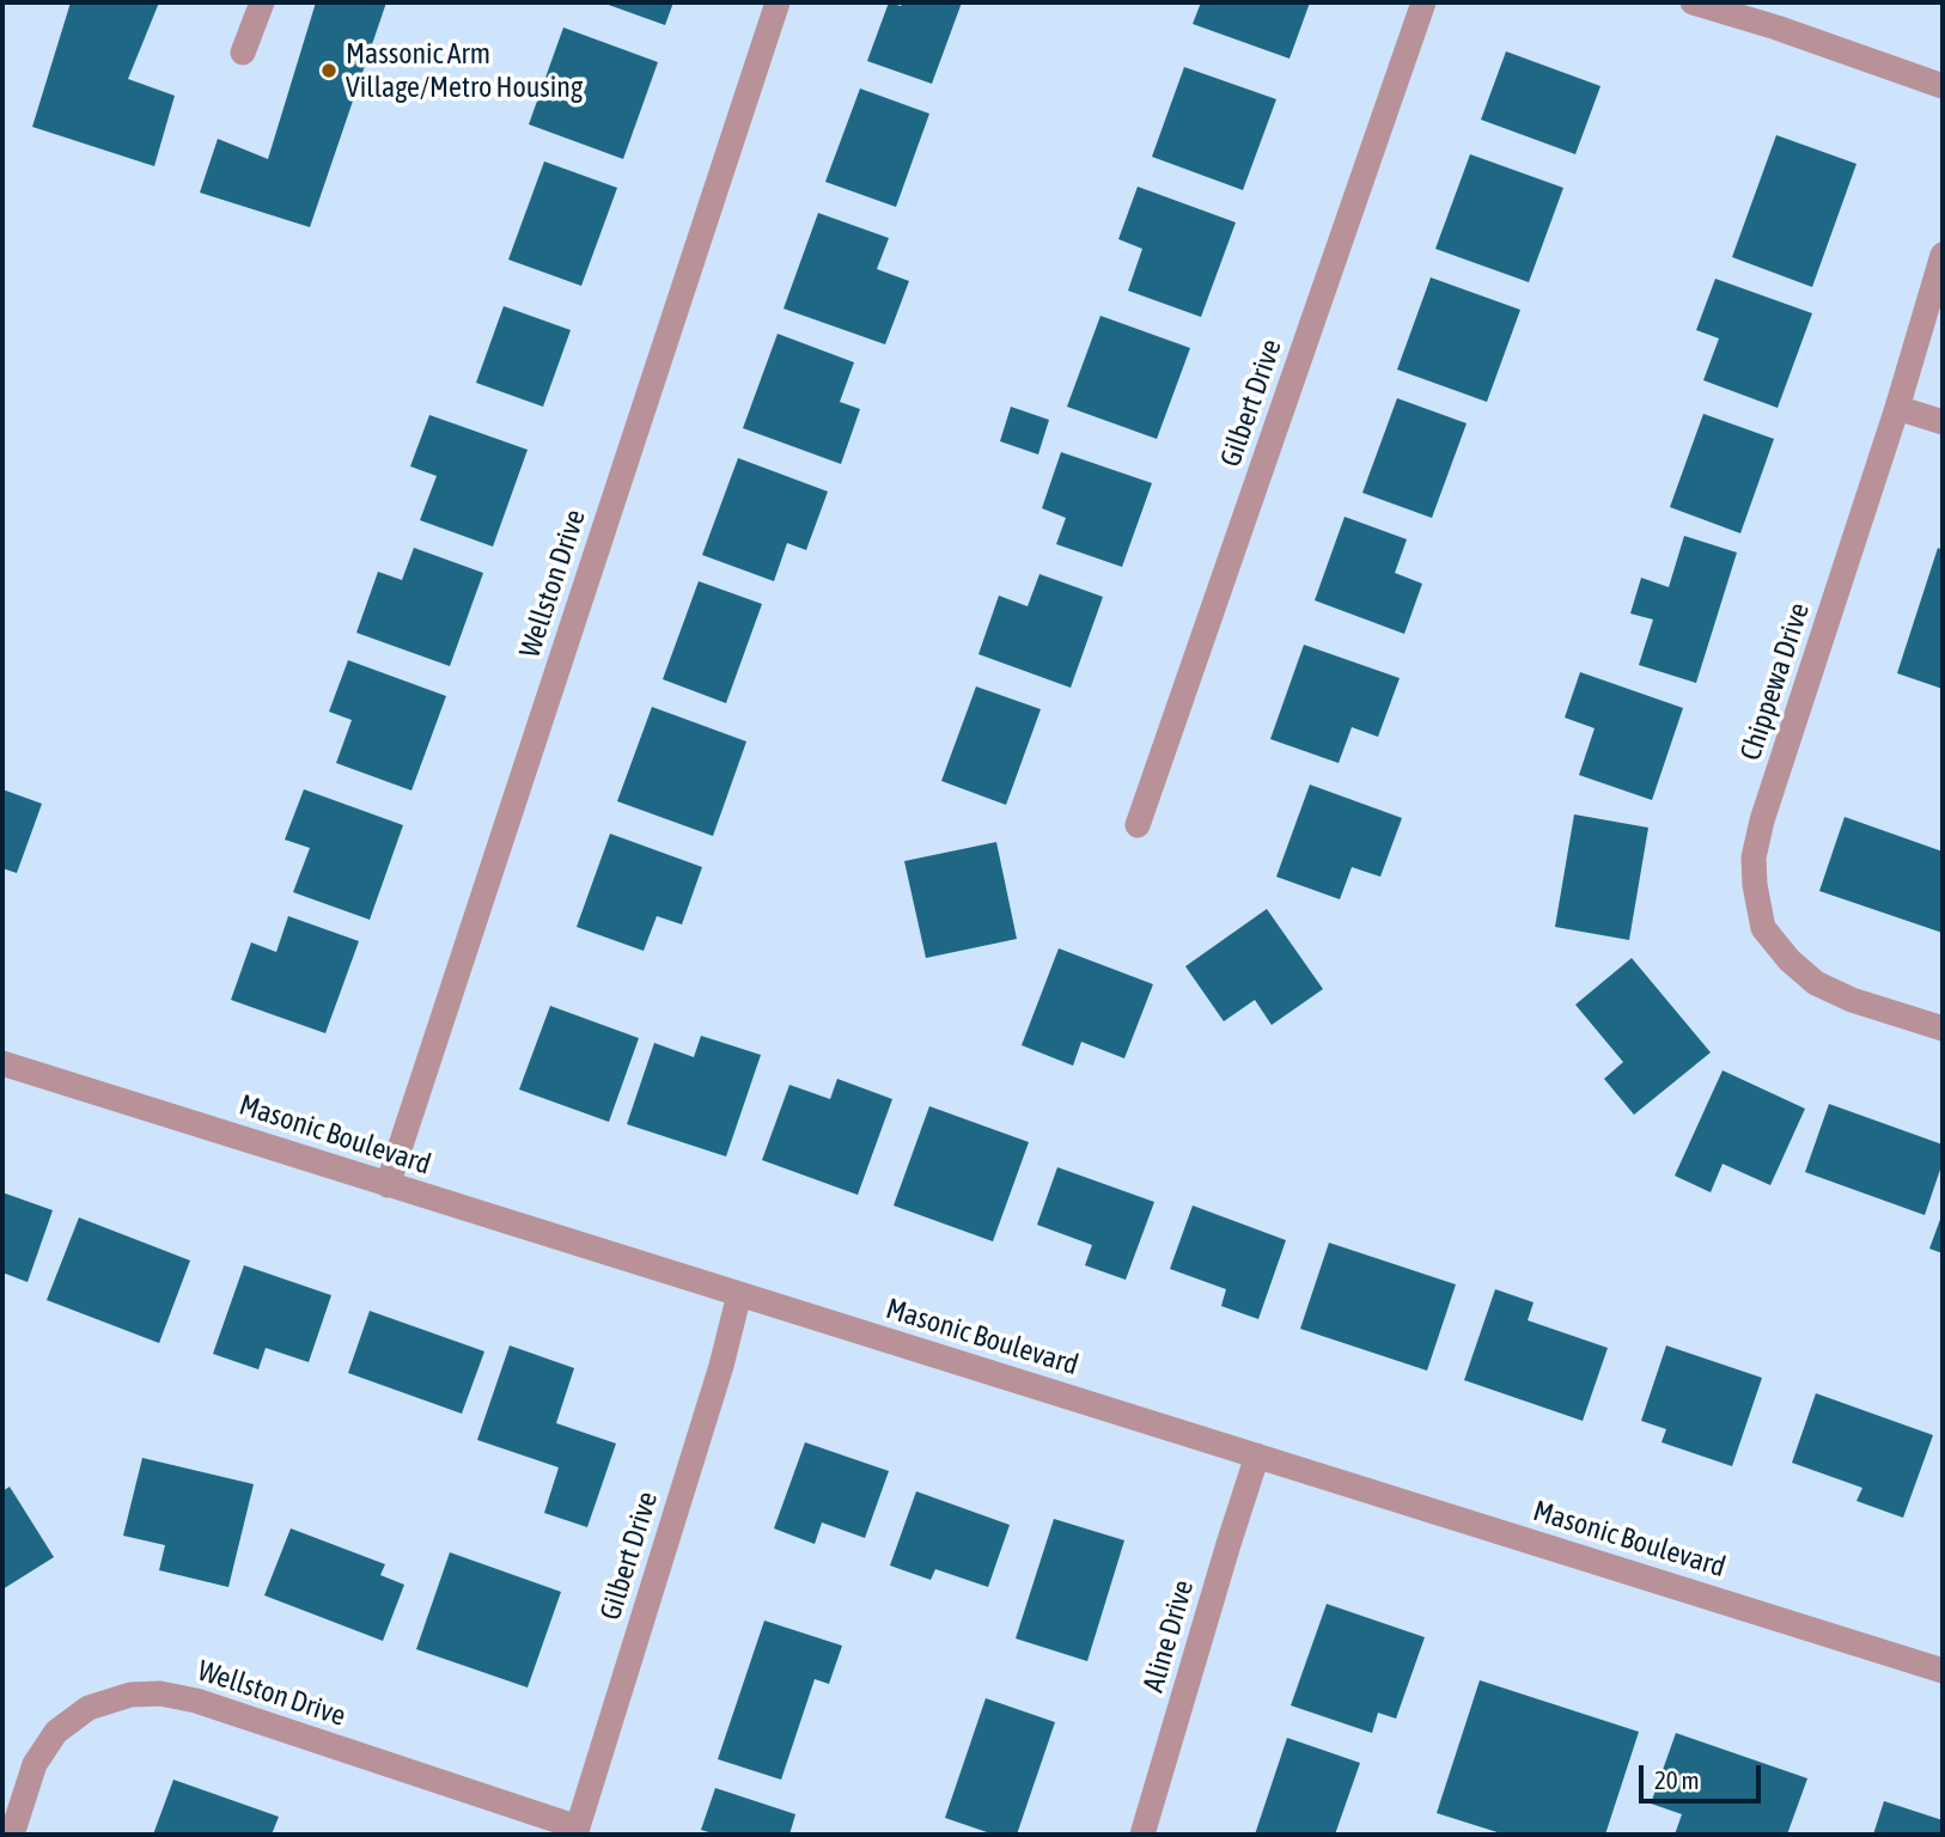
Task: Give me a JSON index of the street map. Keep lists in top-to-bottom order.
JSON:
{
  "streets": {
    "street": [
      "Gilbert Drive",
      "Wellston Drive",
      "Chippewa Drive",
      "Masonic Boulevard",
      "Aline Drive"
    ]
  },
  "crossings": [
    ["Gilbert Drive", "Wellston Drive"],
    ["Gilbert Drive", "Masonic Boulevard"],
    ["Wellston Drive", "Masonic Boulevard"],
    ["Masonic Boulevard", "Aline Drive"]
  ],
  "places": ["Massonic Arm Village/Metro Housing"],
  "scale_bar": "20 m"
}
